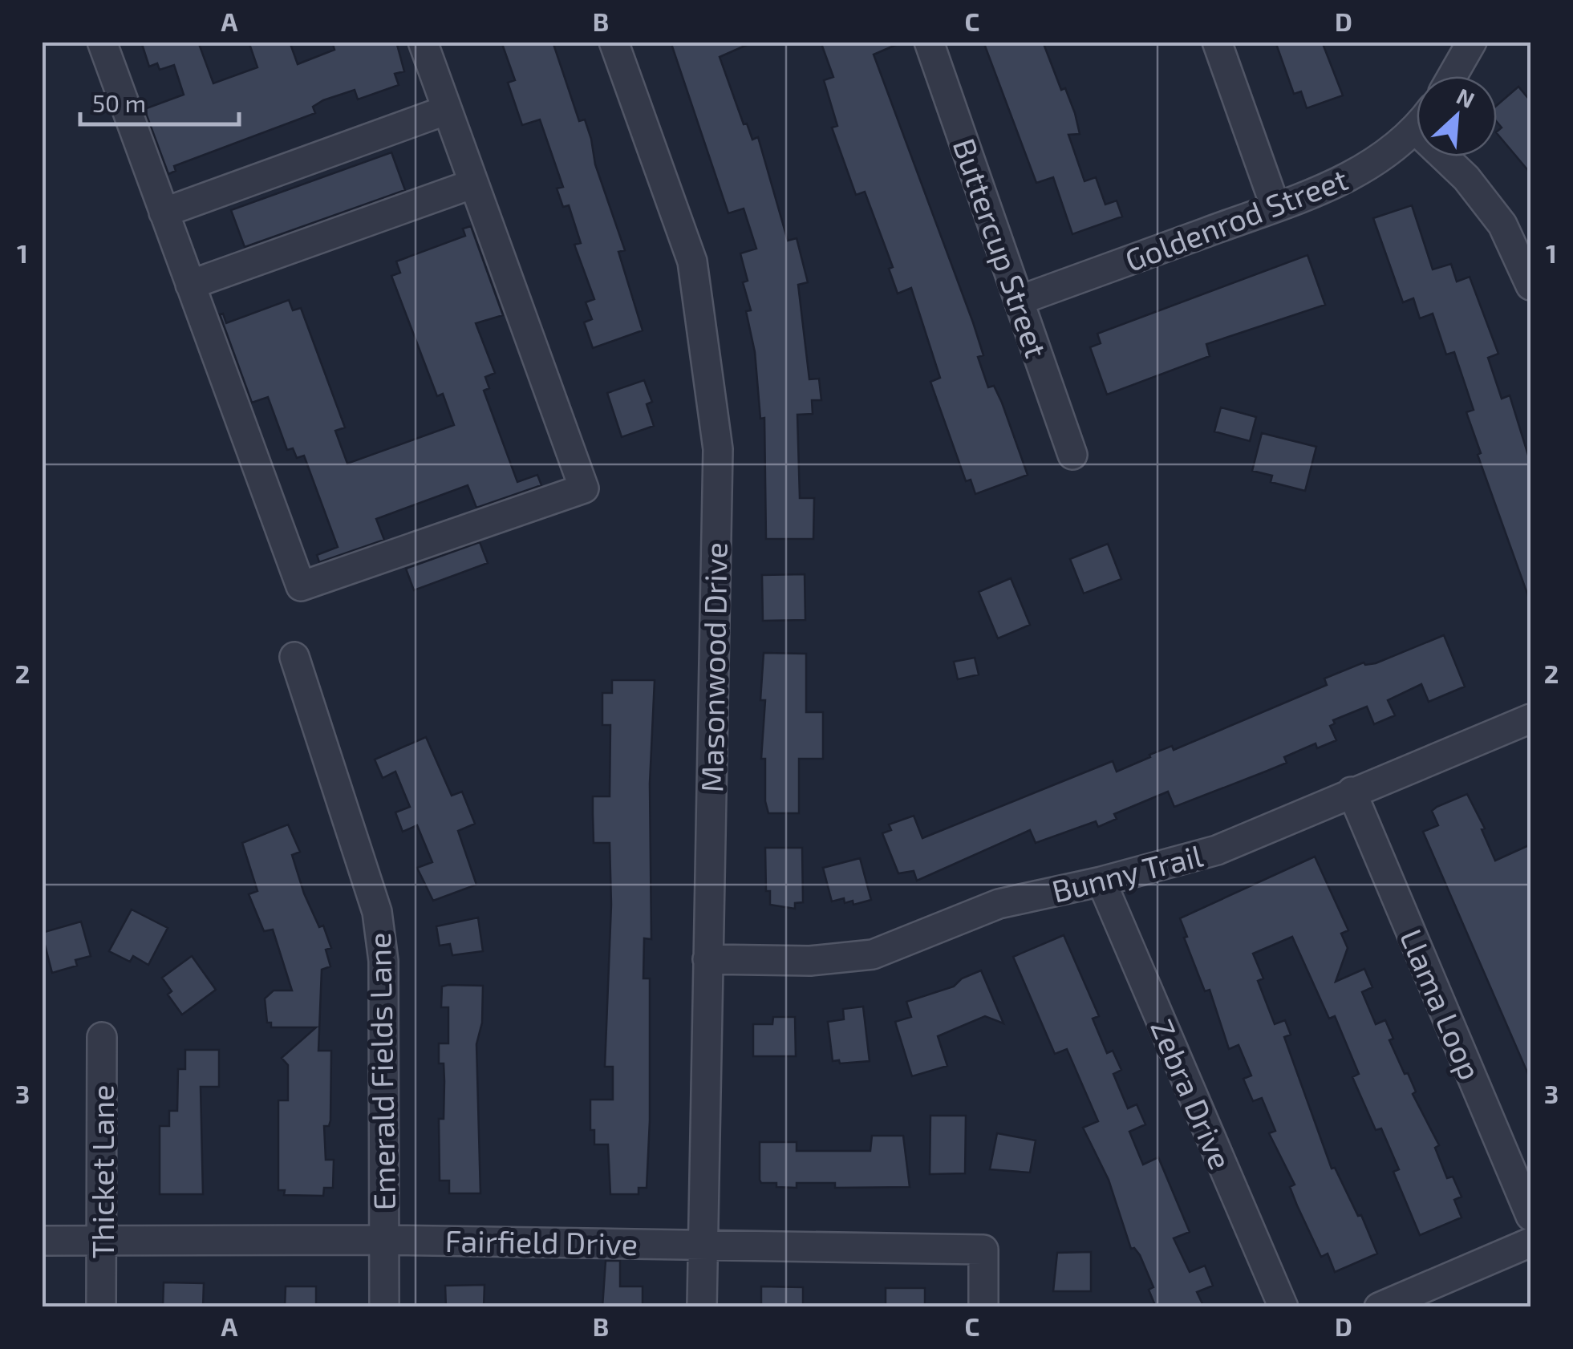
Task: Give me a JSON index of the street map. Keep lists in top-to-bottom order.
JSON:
{
  "streets": {
    "street": [
      "Goldenrod Street",
      "Buttercup Street",
      "Masonwood Drive",
      "Bunny Trail",
      "Llama Loop",
      "Emerald Fields Lane",
      "Zebra Drive",
      "Thicket Lane",
      "Fairfield Drive"
    ]
  },
  "crossings": [
    ["Goldenrod Street", "Buttercup Street"],
    ["Masonwood Drive", "Bunny Trail"],
    ["Masonwood Drive", "Fairfield Drive"],
    ["Bunny Trail", "Llama Loop"],
    ["Bunny Trail", "Zebra Drive"],
    ["Emerald Fields Lane", "Fairfield Drive"],
    ["Thicket Lane", "Fairfield Drive"]
  ],
  "scale_bar": "50 m",
  "north": "top right",
  "grid": {
    "columns": [
      "A",
      "B",
      "C",
      "D"
    ],
    "rows": ["1", "2", "3"]
  }
}
